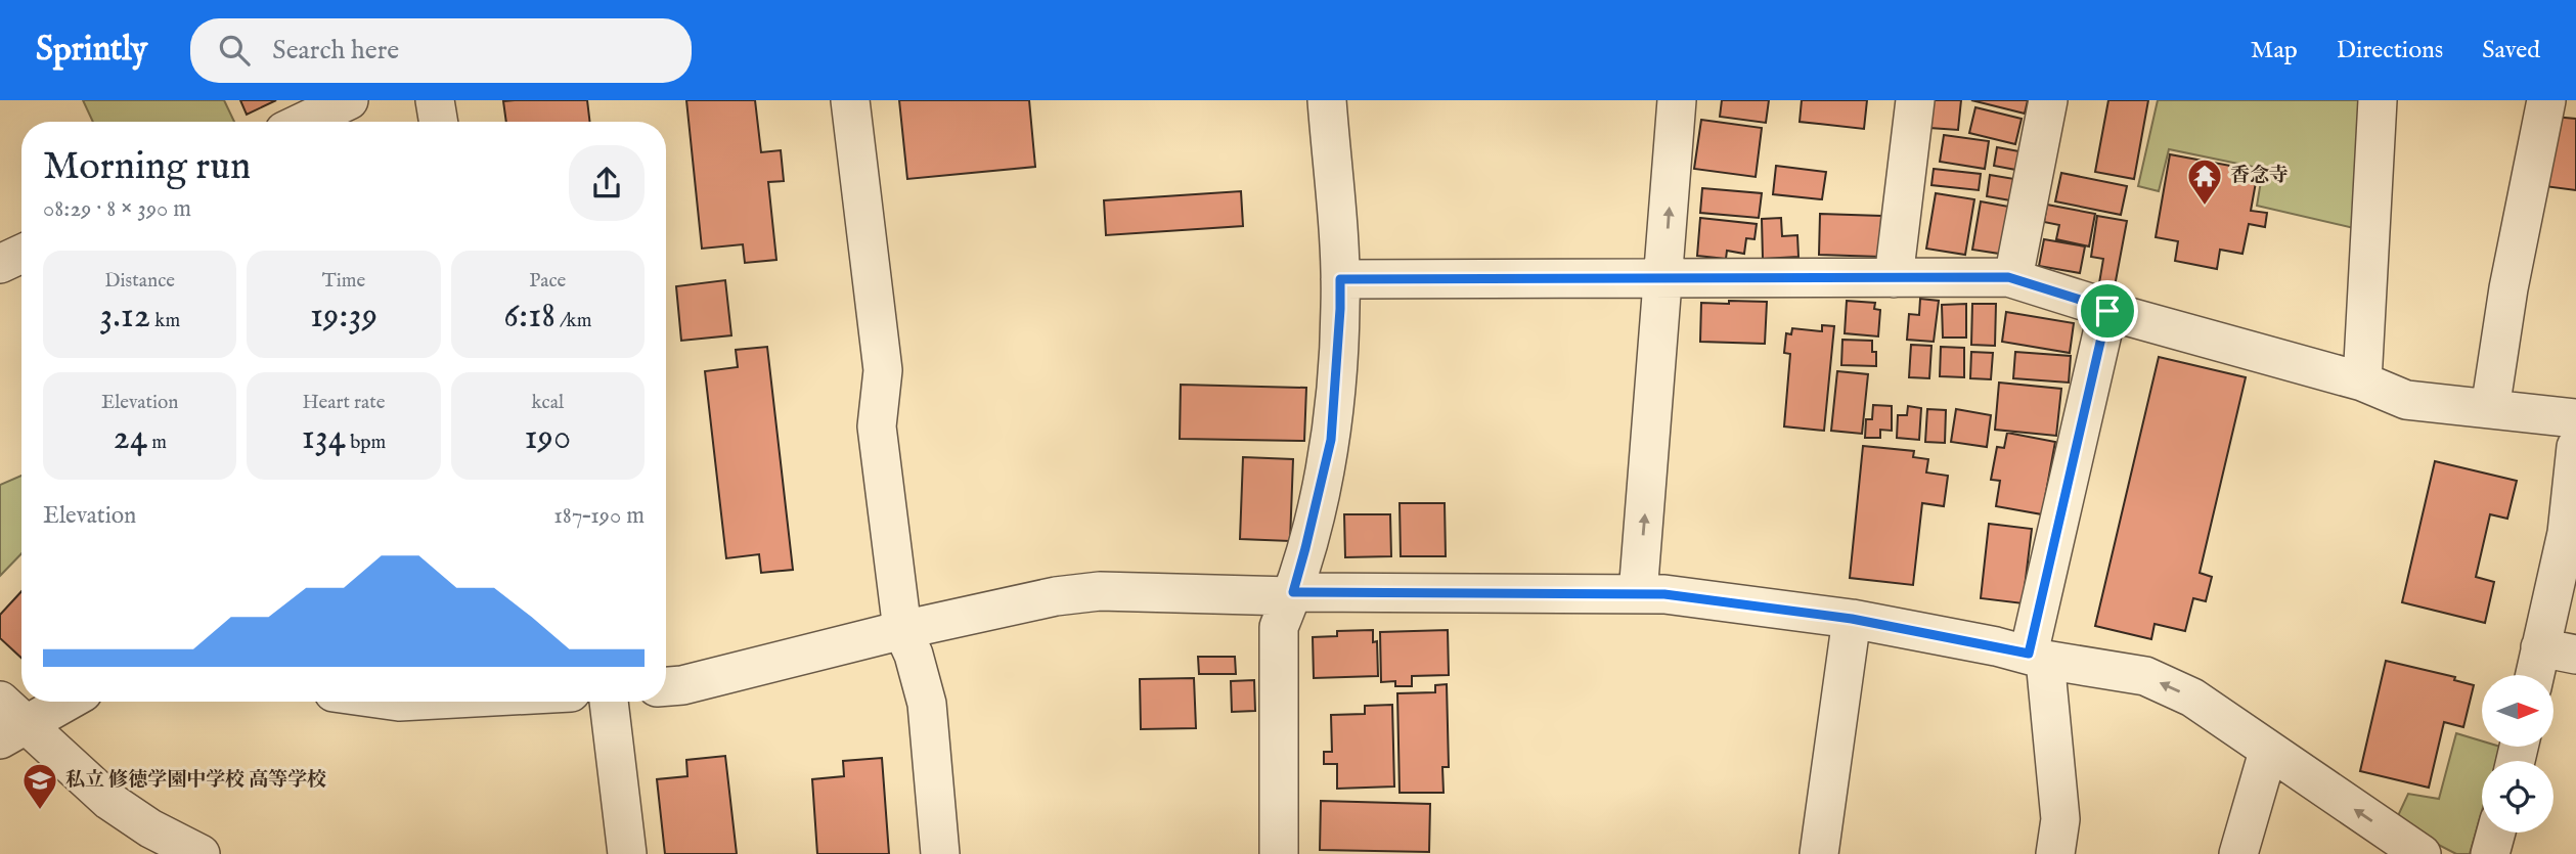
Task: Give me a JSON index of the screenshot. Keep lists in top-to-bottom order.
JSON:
{
  "places": {
    "temple": ["香念寺"],
    "school or university": ["私立 修徳学園中学校 高等学校"]
  },
  "north": "right",
  "page": {
    "header": "Sprintly",
    "search": "Search here",
    "nav": ["Map", "Directions", "Saved"],
    "heading": ["Morning run", "08:29 · 8 × 390 m"],
    "stats": [
      ["Distance", "3.12 km"],
      ["Time", "19:39"],
      ["Pace", "6:18 /km"],
      ["Elevation", "24 m"],
      ["Heart rate", "134 bpm"],
      ["kcal", "190"]
    ],
    "chart": ["Elevation", "187–190 m"]
  }
}
